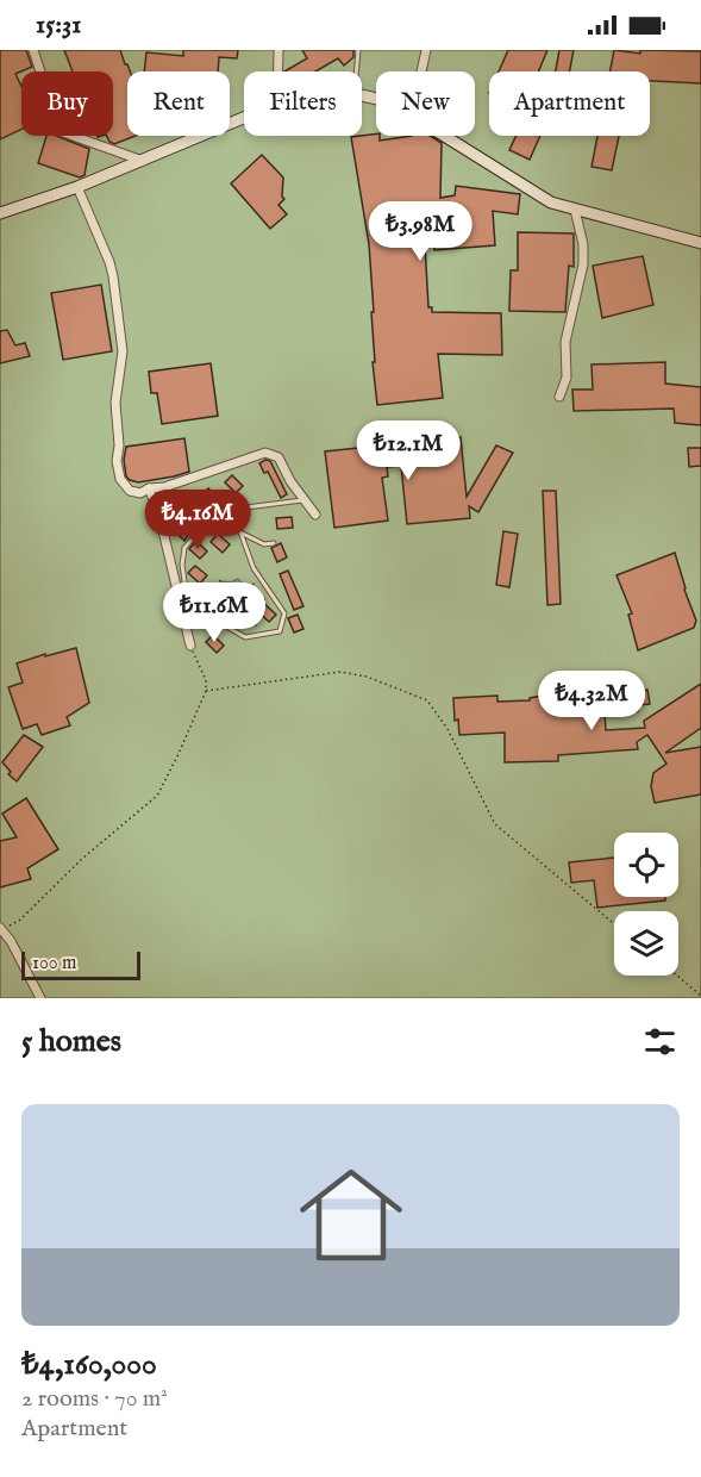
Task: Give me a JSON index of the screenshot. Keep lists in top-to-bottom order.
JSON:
{
  "scale_bar": "100 m",
  "page": {
    "status": "15:31",
    "chip": [
      "Buy",
      "Rent",
      "Filters",
      "New",
      "Apartment"
    ],
    "price": [
      "₺3.98M",
      "₺12.1M",
      "₺4.16M",
      "₺11.6M",
      "₺4.32M"
    ],
    "scale": "100 m",
    "heading": "5 homes",
    "list": [
      {
        "name": "₺4,160,000",
        "note": "2 rooms · 70 m² · Apartment"
      }
    ]
  }
}
